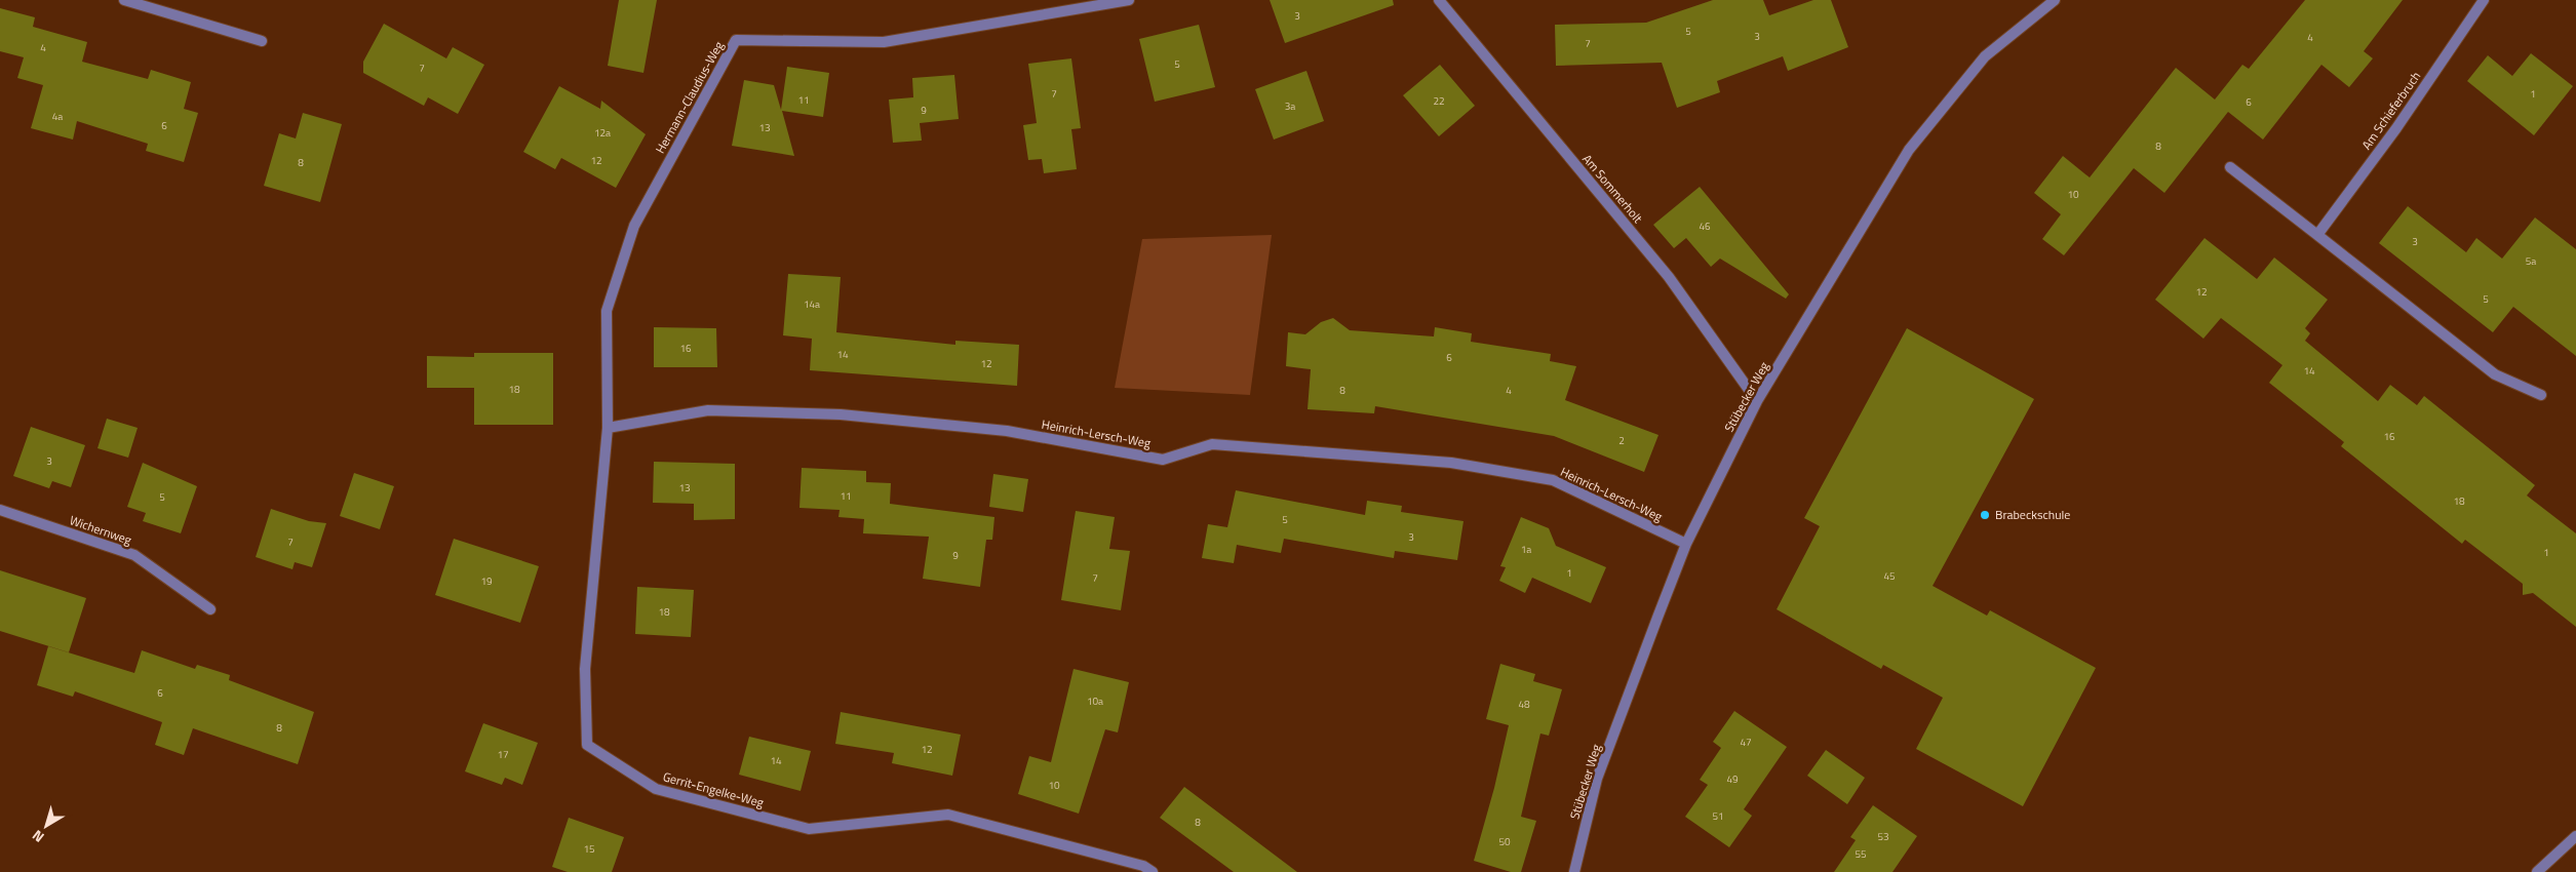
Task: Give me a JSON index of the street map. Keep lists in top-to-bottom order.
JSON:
{
  "streets": {
    "street": [
      "Hermann-Claudius-Weg",
      "Am Schieferbruch",
      "Am Sommerholt",
      "Stübecker Weg",
      "Heinrich-Lersch-Weg",
      "Wichernweg",
      "Gerrit-Engelke-Weg"
    ]
  },
  "crossings": [
    ["Hermann-Claudius-Weg", "Heinrich-Lersch-Weg"],
    ["Hermann-Claudius-Weg", "Gerrit-Engelke-Weg"],
    ["Am Sommerholt", "Stübecker Weg"],
    ["Stübecker Weg", "Heinrich-Lersch-Weg"],
    ["Heinrich-Lersch-Weg", "Gerrit-Engelke-Weg"]
  ],
  "places": ["Brabeckschule"],
  "house_numbers": [
    "3",
    "5",
    "3",
    "4",
    "7",
    "4",
    "5",
    "7",
    "7",
    "1",
    "11",
    "22",
    "6",
    "3a",
    "9",
    "4a",
    "6",
    "13",
    "12a",
    "8",
    "12",
    "8",
    "10",
    "46",
    "3",
    "5a",
    "12",
    "5",
    "14a",
    "16",
    "14",
    "6",
    "12",
    "14",
    "18",
    "8",
    "4",
    "16",
    "2",
    "3",
    "13",
    "11",
    "5",
    "18",
    "5",
    "3",
    "7",
    "1a",
    "1",
    "9",
    "1",
    "45",
    "7",
    "19",
    "18",
    "6",
    "10a",
    "48",
    "8",
    "47",
    "12",
    "17",
    "14",
    "49",
    "10",
    "51",
    "8",
    "53",
    "50",
    "15",
    "55"
  ],
  "north": "bottom left"
}
